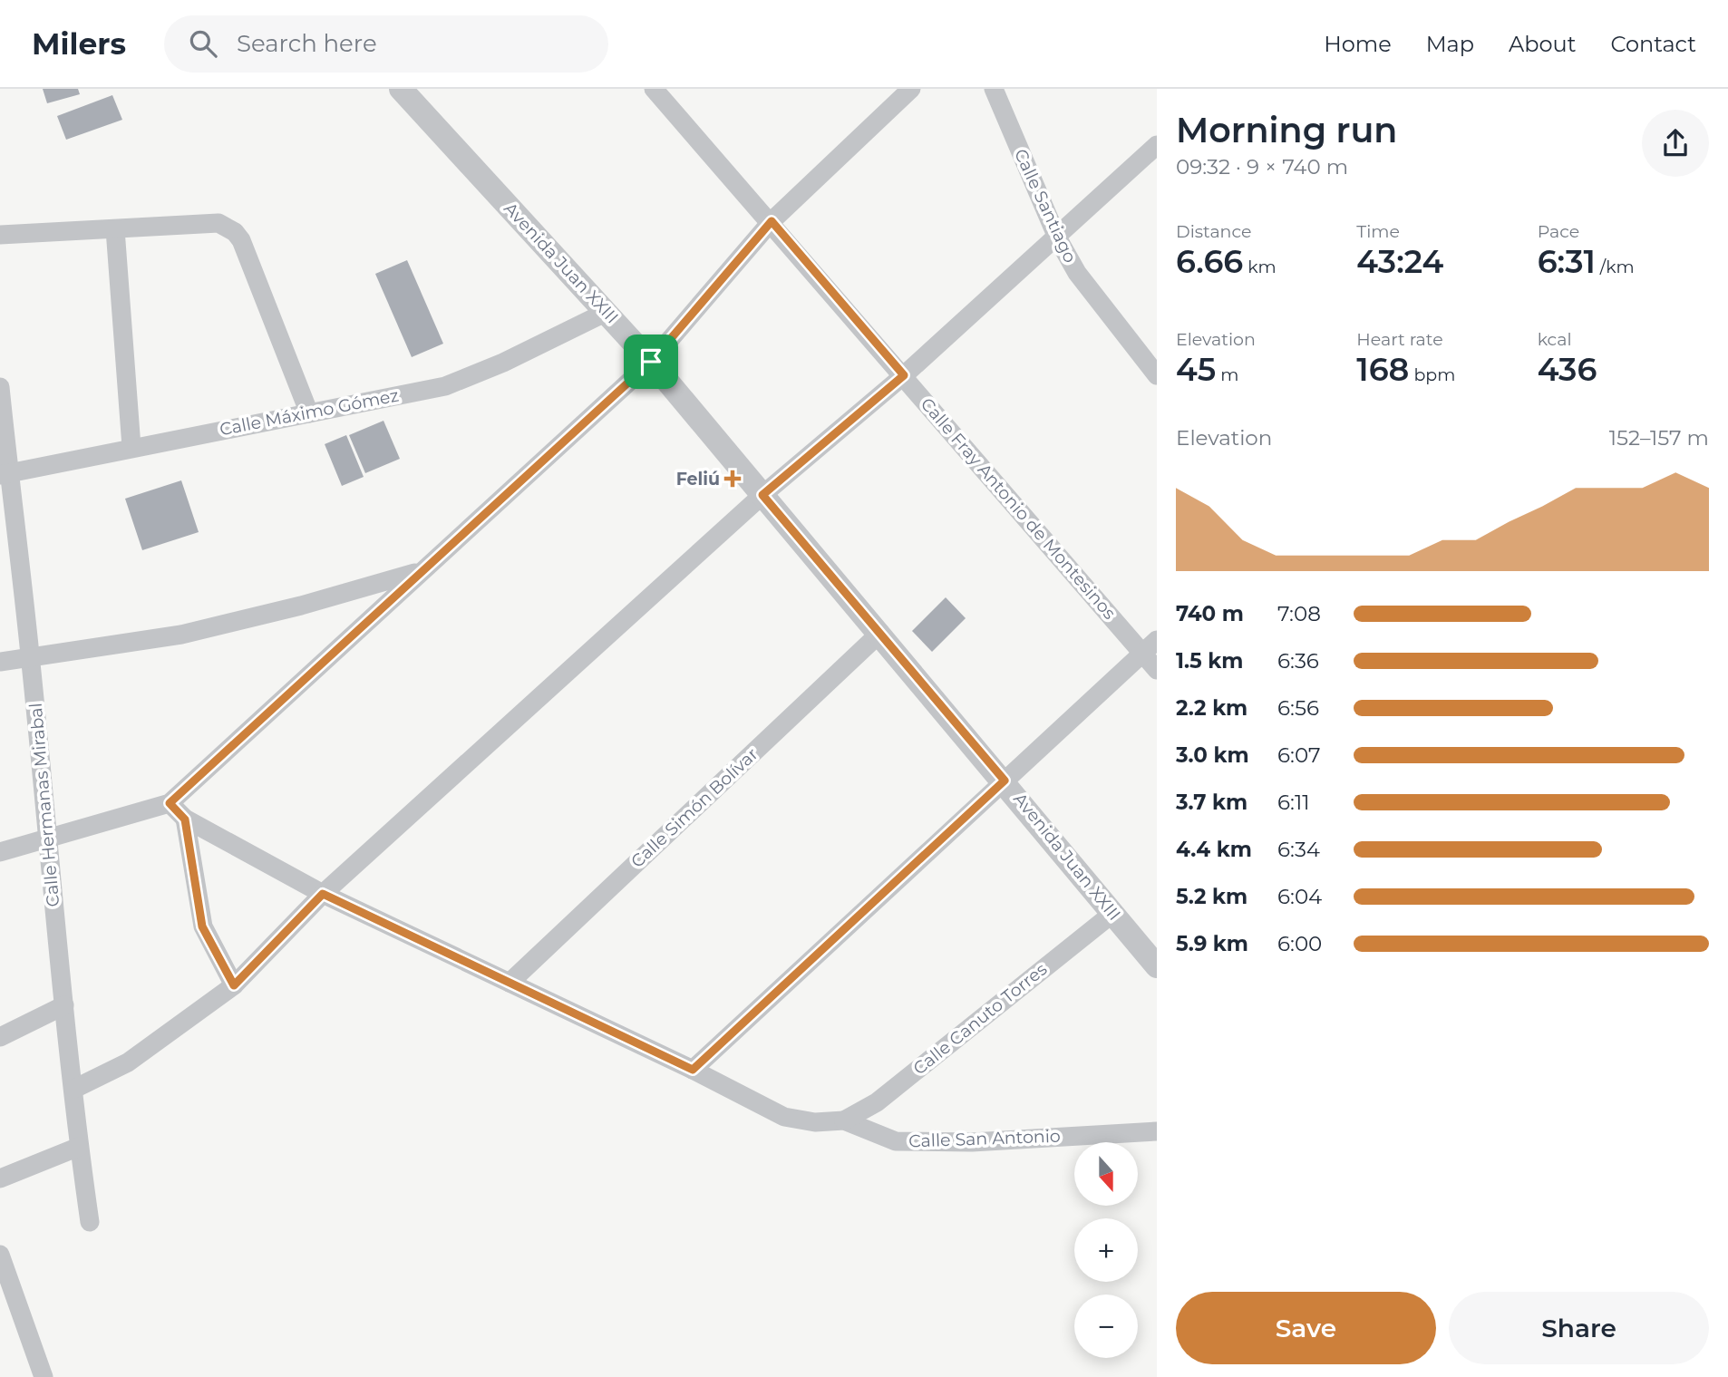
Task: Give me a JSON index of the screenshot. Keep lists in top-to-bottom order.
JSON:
{
  "streets": {
    "street": [
      "Calle Santiago",
      "Avenida Juan XXIII",
      "Calle Máximo Gómez",
      "Calle Fray Antonio de Montesinos",
      "Calle Hermanas Mirabal",
      "Calle Simón Bolívar",
      "Calle Canuto Torres",
      "Calle San Antonio"
    ]
  },
  "crossings": [
    ["Avenida Juan XXIII", "Calle Máximo Gómez"],
    ["Avenida Juan XXIII", "Calle Simón Bolívar"],
    ["Avenida Juan XXIII", "Calle Canuto Torres"],
    ["Calle Máximo Gómez", "Calle Hermanas Mirabal"],
    ["Calle Simón Bolívar", "Calle San Antonio"],
    ["Calle Canuto Torres", "Calle San Antonio"]
  ],
  "places": {
    "health": ["Feliú"]
  },
  "north": "bottom",
  "page": {
    "header": "Milers",
    "search": "Search here",
    "nav": [
      "Home",
      "Map",
      "About",
      "Contact"
    ],
    "heading": ["Morning run", "09:32 · 9 × 740 m"],
    "stats": [
      ["Distance", "6.66 km"],
      ["Time", "43:24"],
      ["Pace", "6:31 /km"],
      ["Elevation", "45 m"],
      ["Heart rate", "168 bpm"],
      ["kcal", "436"]
    ],
    "chart": ["Elevation", "152–157 m"],
    "list": [
      {
        "name": "740 m",
        "note": "7:08"
      },
      {
        "name": "1.5 km",
        "note": "6:36"
      },
      {
        "name": "2.2 km",
        "note": "6:56"
      },
      {
        "name": "3.0 km",
        "note": "6:07"
      },
      {
        "name": "3.7 km",
        "note": "6:11"
      },
      {
        "name": "4.4 km",
        "note": "6:34"
      },
      {
        "name": "5.2 km",
        "note": "6:04"
      },
      {
        "name": "5.9 km",
        "note": "6:00"
      }
    ],
    "map_buttons": ["+", "−"],
    "buttons": ["Save", "Share"]
  }
}
